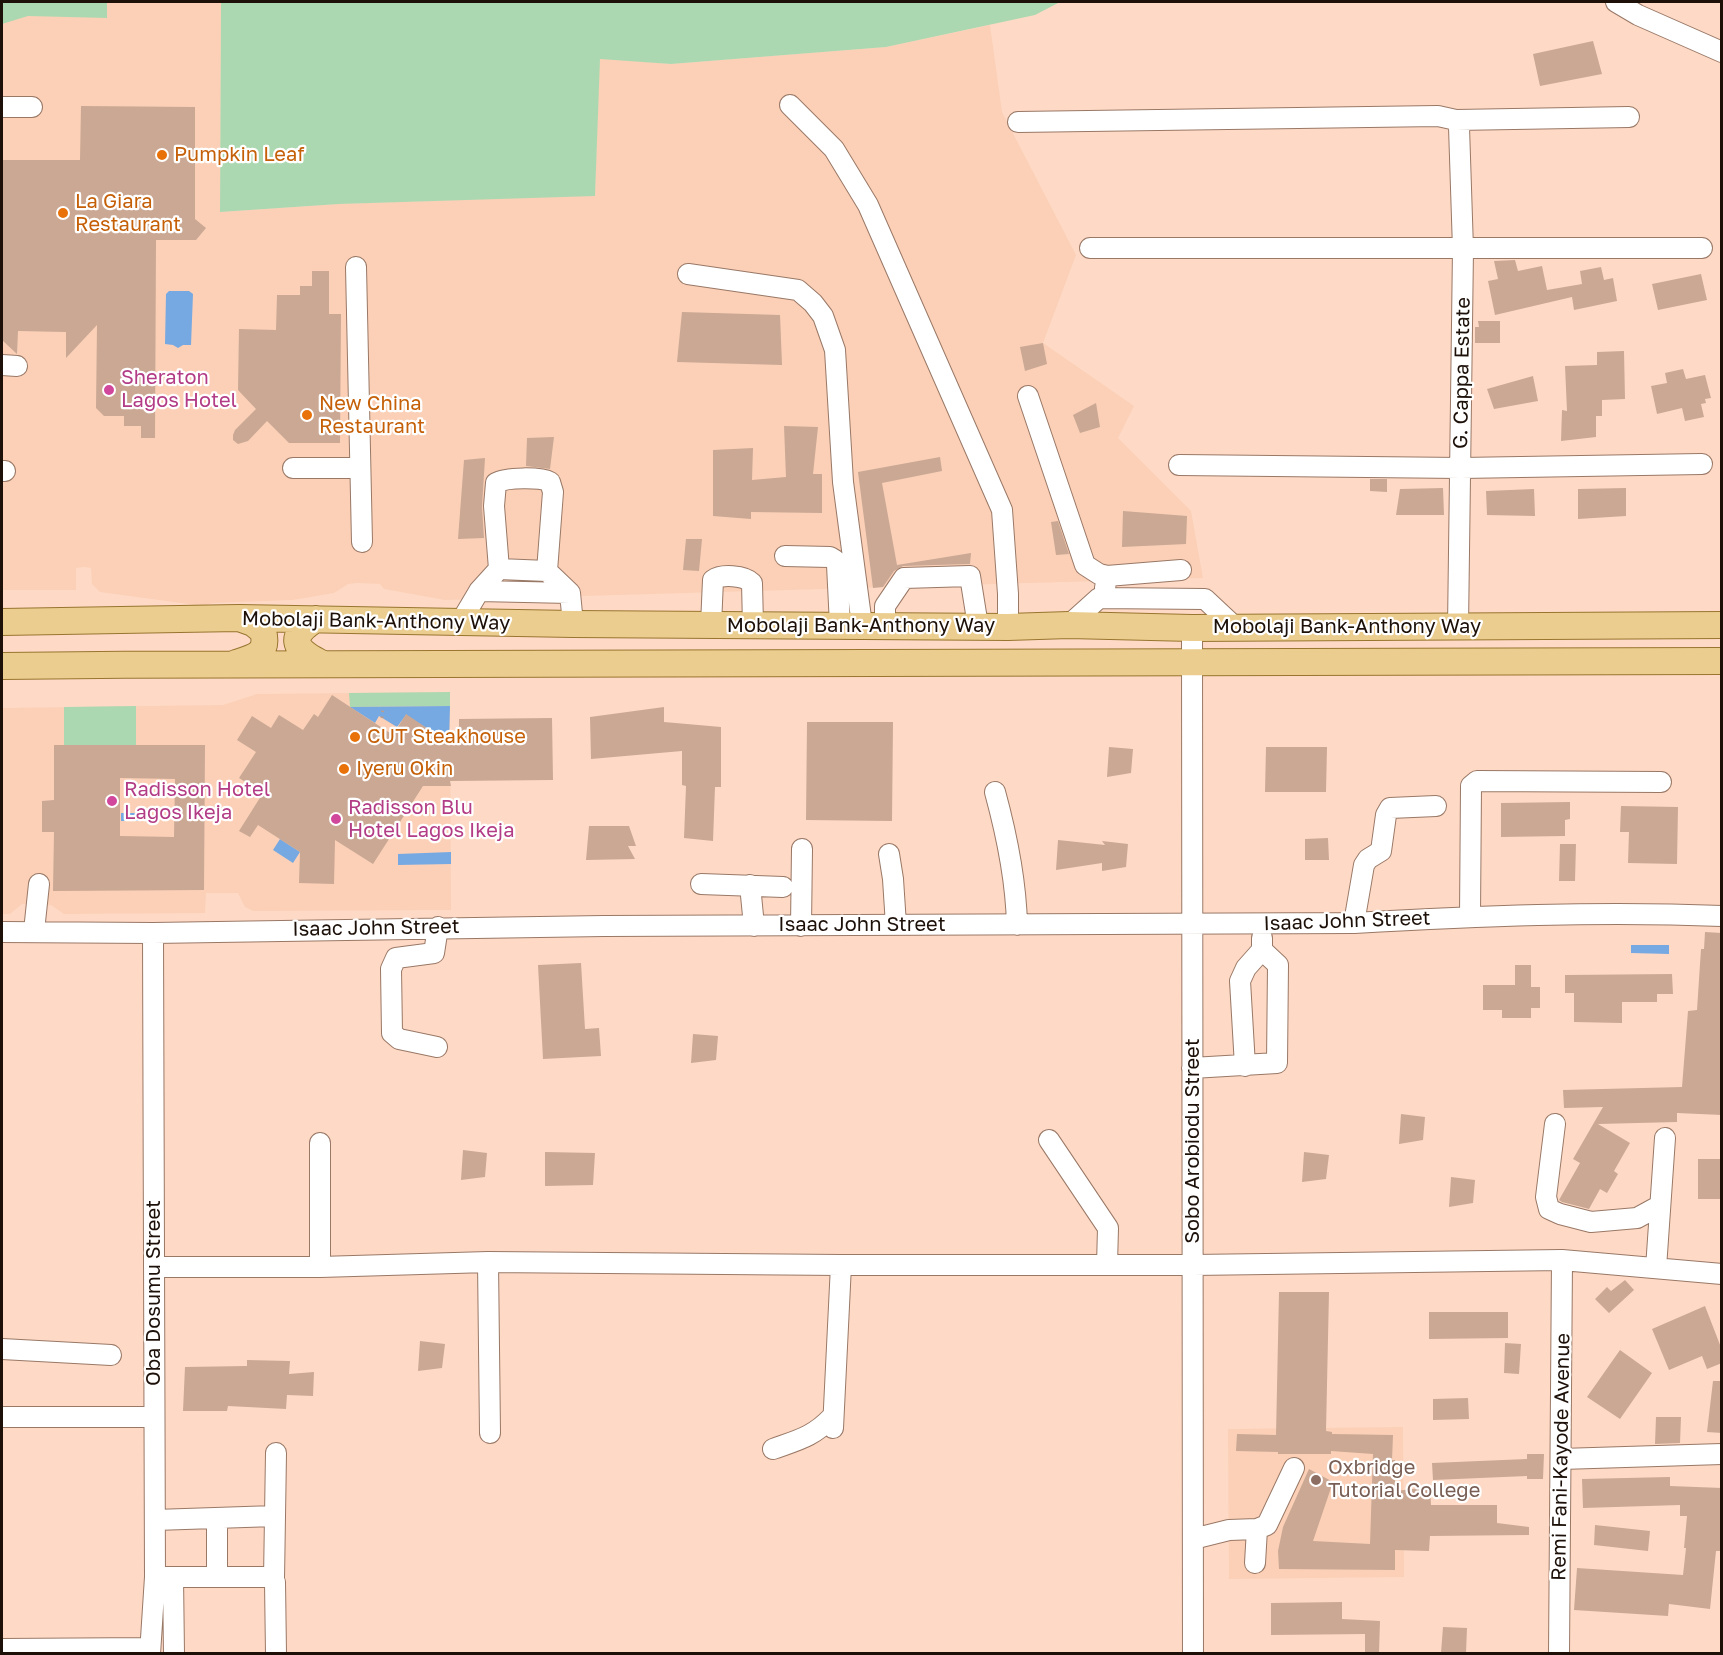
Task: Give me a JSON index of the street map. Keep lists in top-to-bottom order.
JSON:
{
  "streets": {
    "main road": ["Mobolaji Bank-Anthony Way"],
    "street": [
      "G. Cappa Estate",
      "Isaac John Street",
      "Sobo Arobiodu Street",
      "Oba Dosumu Street",
      "Remi Fani-Kayode Avenue"
    ]
  },
  "crossings": [
    ["G. Cappa Estate", "Mobolaji Bank-Anthony Way"],
    ["Mobolaji Bank-Anthony Way", "Sobo Arobiodu Street"],
    ["Isaac John Street", "Sobo Arobiodu Street"],
    ["Isaac John Street", "Oba Dosumu Street"]
  ],
  "places": [
    "Pumpkin Leaf",
    "La Giara Restaurant",
    "Sheraton Lagos Hotel",
    "New China Restaurant",
    "CUT Steakhouse",
    "Iyeru Okin",
    "Radisson Hotel Lagos Ikeja",
    "Radisson Blu Hotel Lagos Ikeja",
    "Oxbridge Tutorial College"
  ]
}
